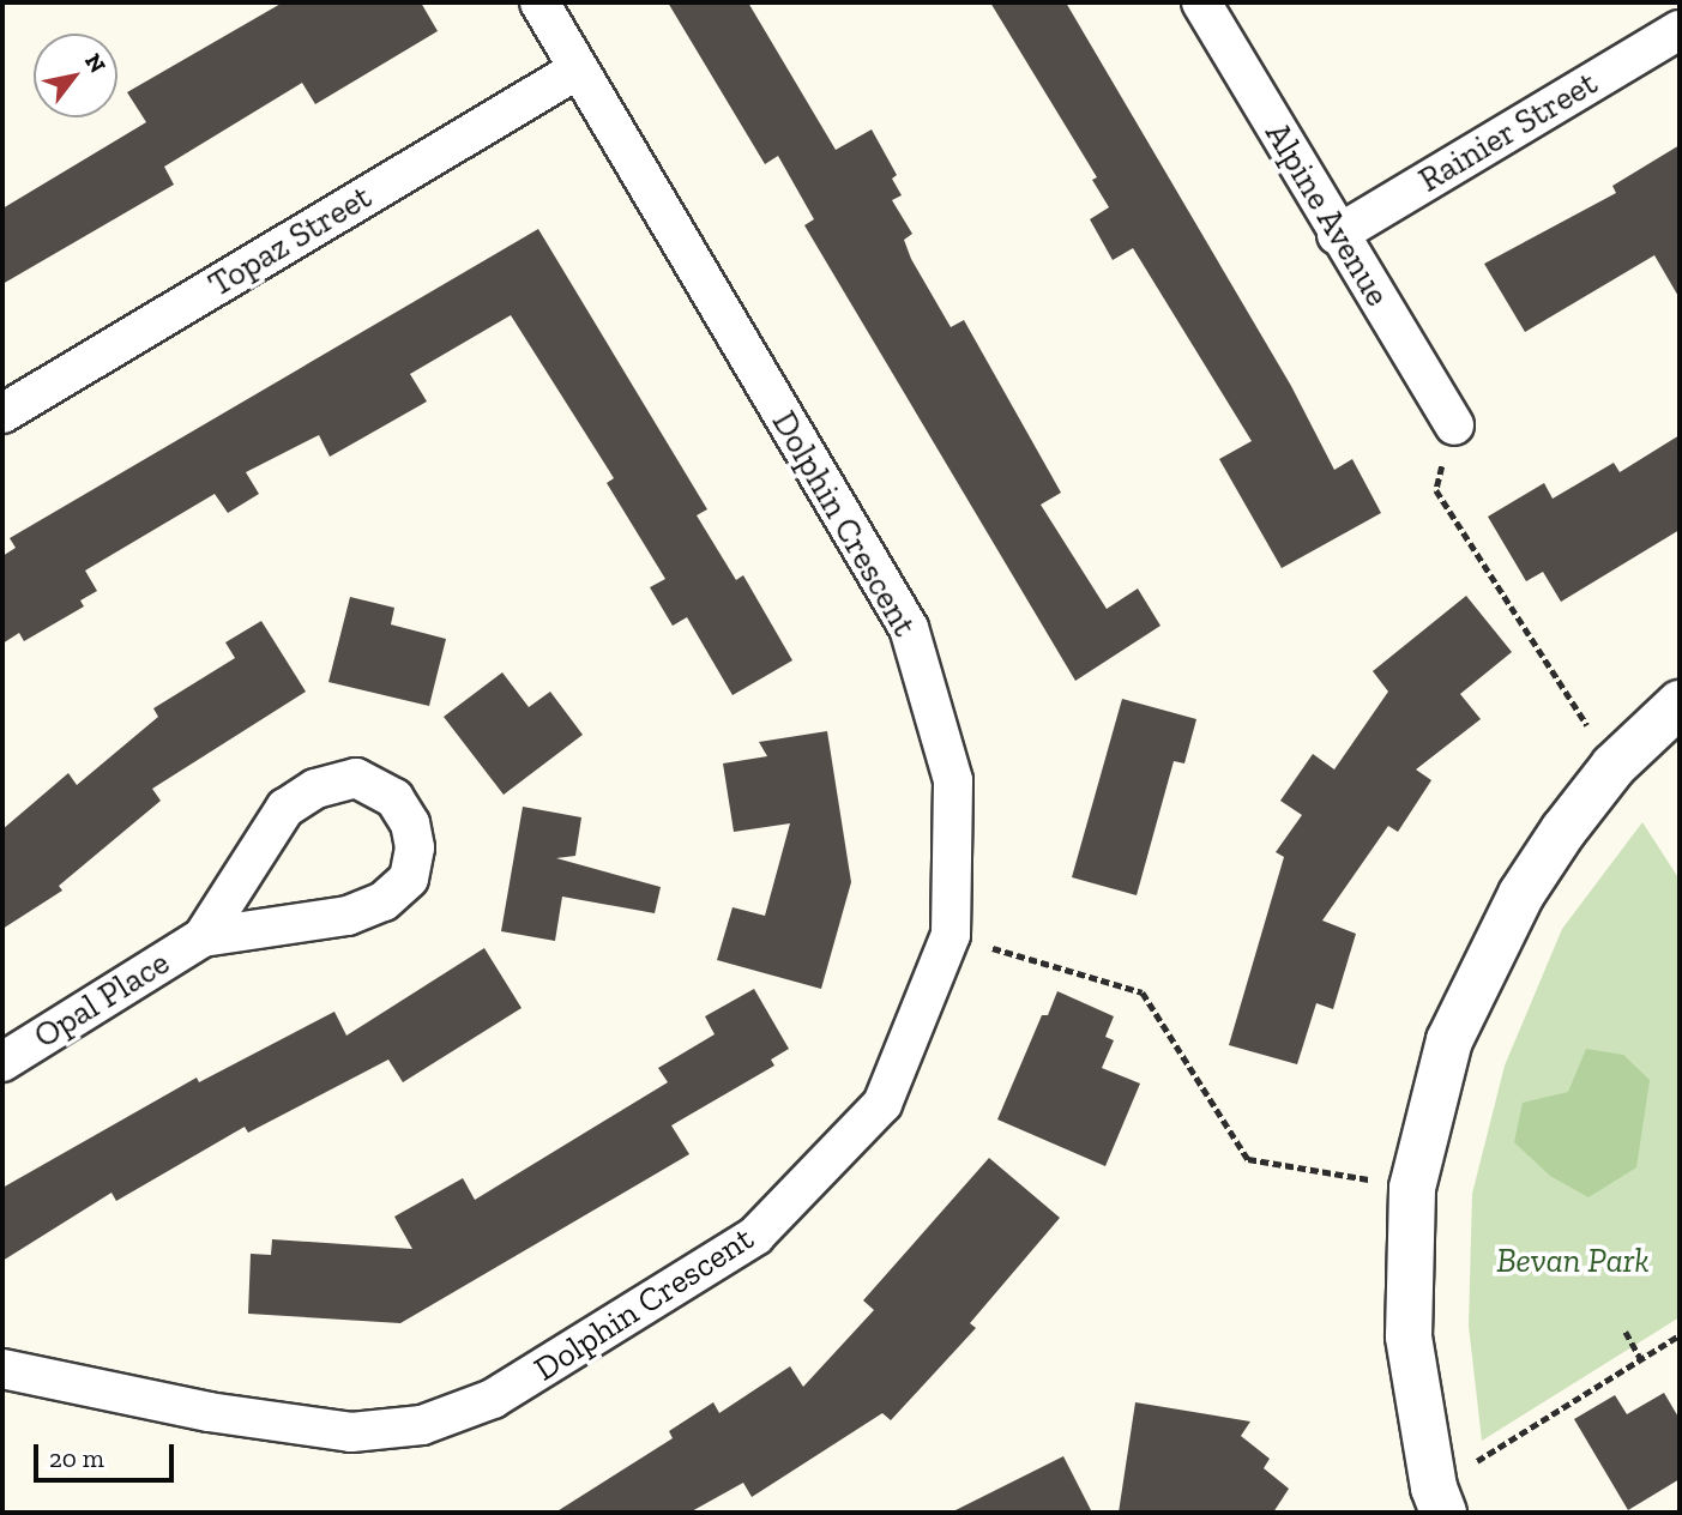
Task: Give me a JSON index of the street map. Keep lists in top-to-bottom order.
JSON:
{
  "streets": {
    "street": [
      "Rainier Street",
      "Alpine Avenue",
      "Topaz Street",
      "Dolphin Crescent",
      "Opal Place"
    ]
  },
  "crossings": [
    ["Rainier Street", "Alpine Avenue"],
    ["Topaz Street", "Dolphin Crescent"]
  ],
  "parks": ["Bevan Park"],
  "scale_bar": "20 m",
  "north": "top right"
}
